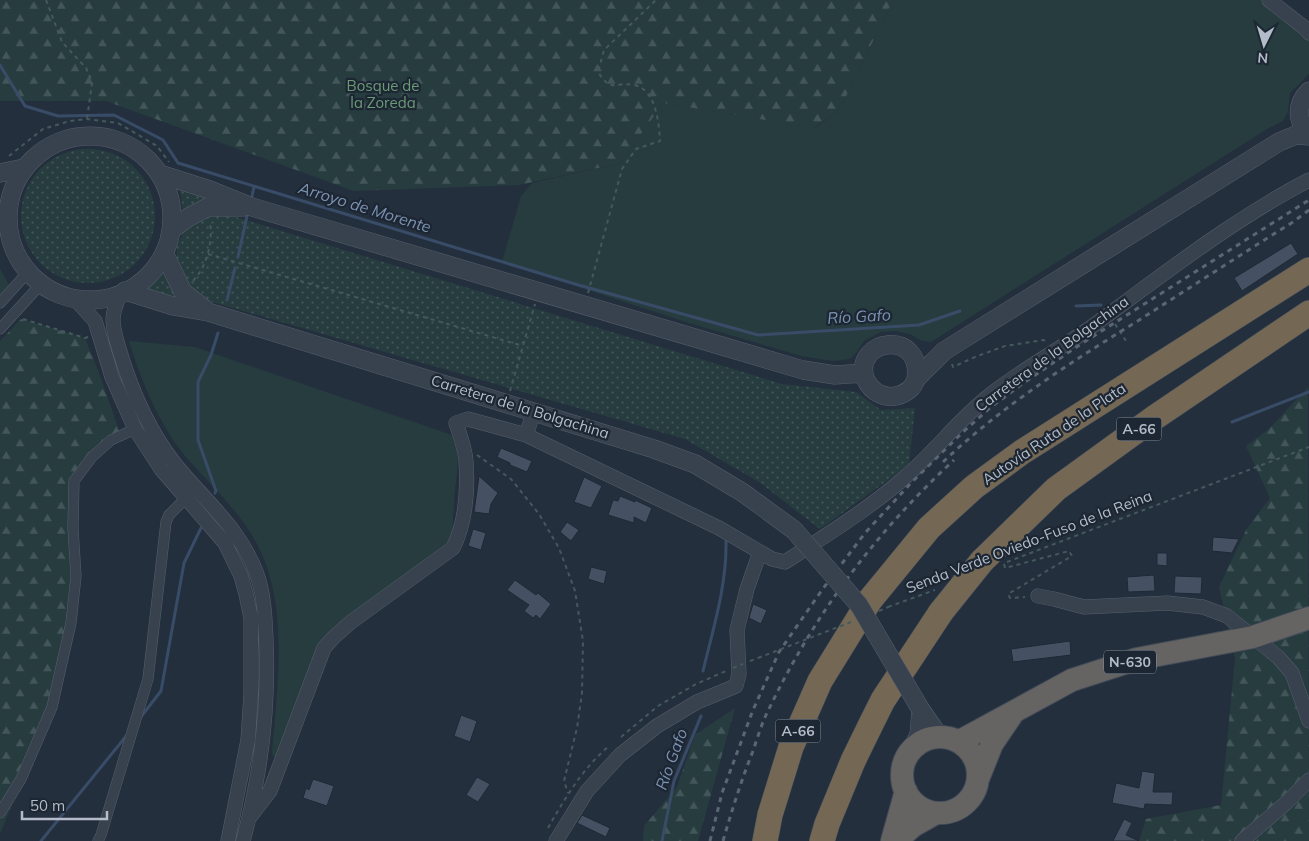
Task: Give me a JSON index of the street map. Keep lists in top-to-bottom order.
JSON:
{
  "streets": {
    "highway": ["A-66", "Autovía Ruta de la Plata", "N-630"],
    "street": ["Carretera de la Bolgachina"],
    "path": ["Senda Verde Oviedo-Fuso de la Reina"]
  },
  "crossings": [
    ["Carretera de la Bolgachina", "N-630"],
    ["A-66", "Senda Verde Oviedo-Fuso de la Reina"]
  ],
  "water": ["Arroyo de Morente", "Río Gafo"],
  "parks": ["Bosque de la Zoreda"],
  "scale_bar": "50 m",
  "north": "bottom"
}
